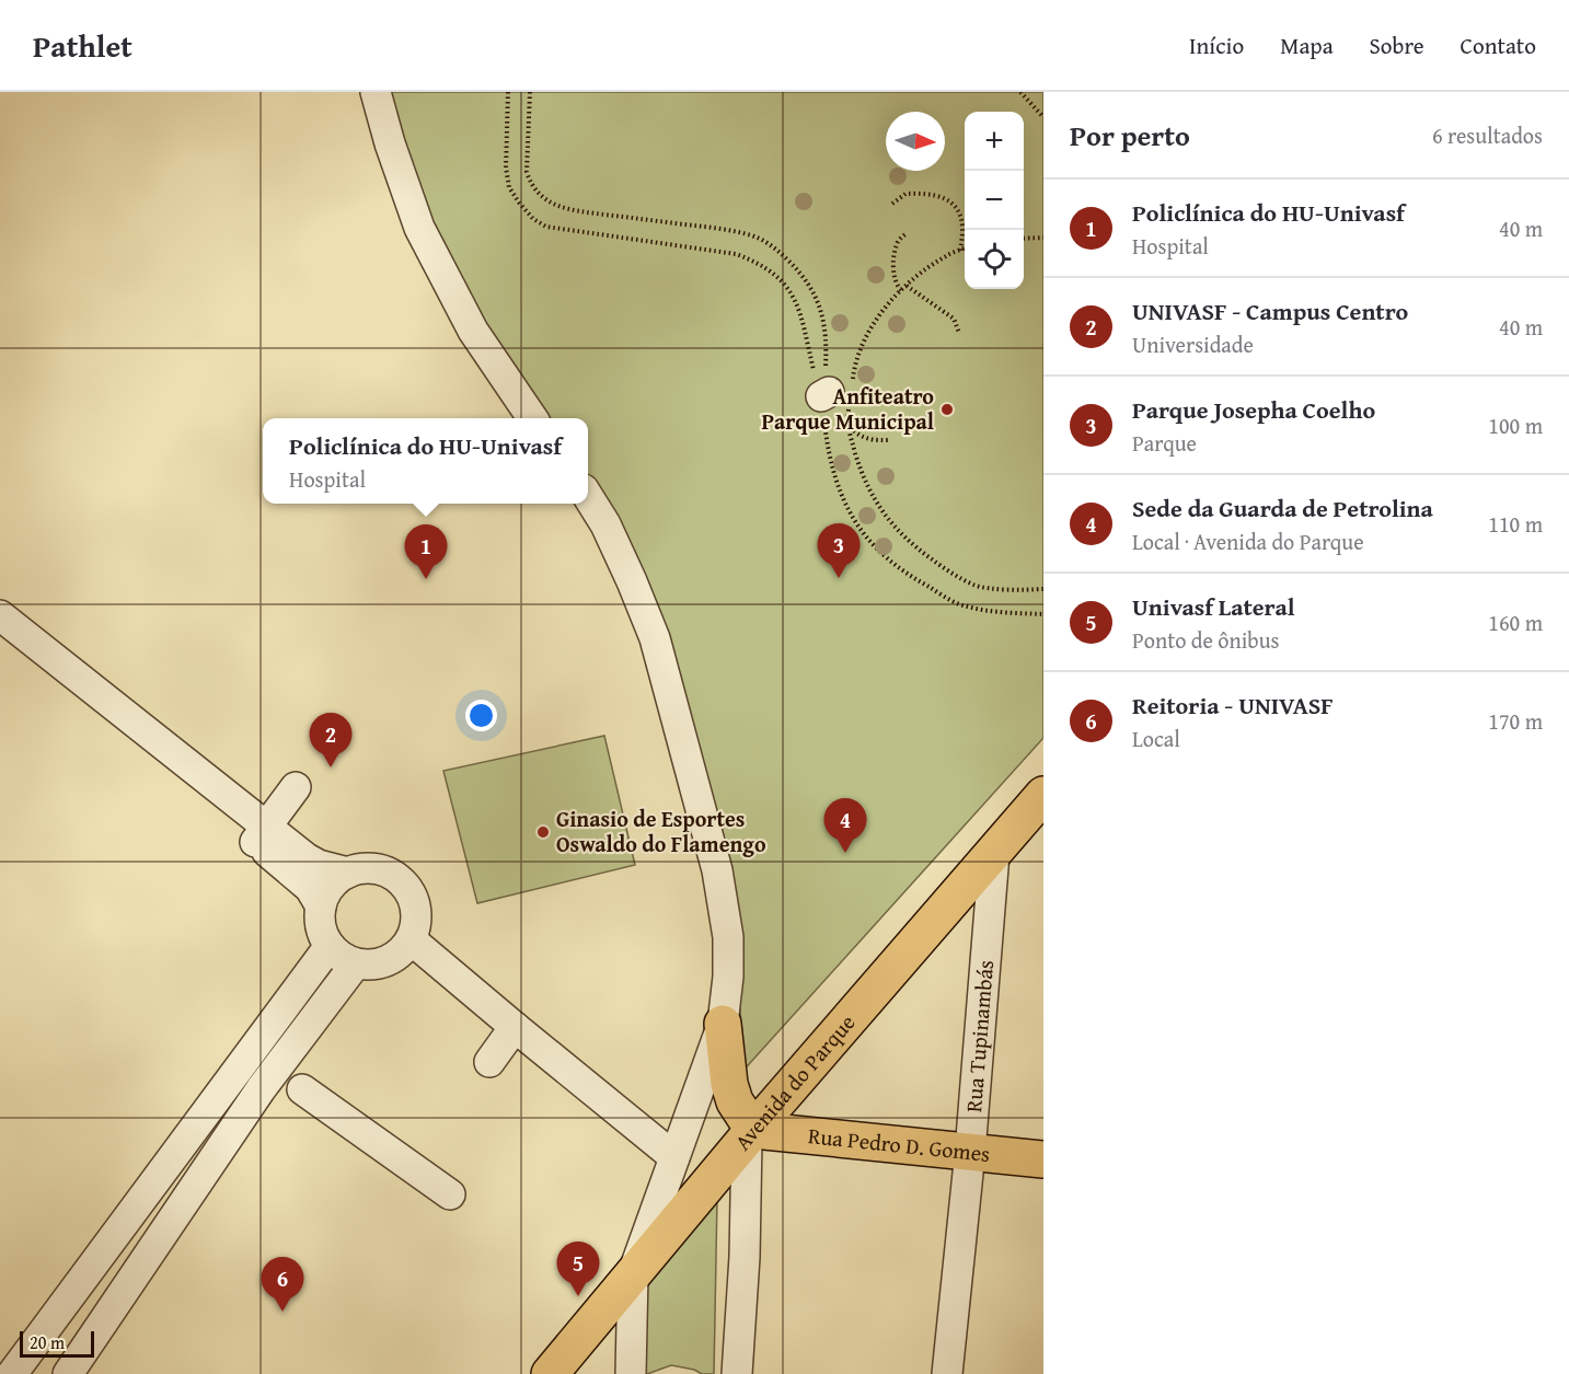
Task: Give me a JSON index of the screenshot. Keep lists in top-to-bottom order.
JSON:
{
  "streets": {
    "main road": ["Avenida do Parque", "Rua Pedro D. Gomes"],
    "street": ["Rua Tupinambás"]
  },
  "crossings": [
    ["Rua Tupinambás", "Avenida do Parque"],
    ["Rua Tupinambás", "Rua Pedro D. Gomes"],
    ["Avenida do Parque", "Rua Pedro D. Gomes"]
  ],
  "places": ["Anfiteatro Parque Municipal", "Ginasio de Esportes Oswaldo do Flamengo"],
  "scale_bar": "20 m",
  "north": "right",
  "page": {
    "header": "Pathlet",
    "nav": [
      "Início",
      "Mapa",
      "Sobre",
      "Contato"
    ],
    "heading": ["Por perto", "6 resultados"],
    "map_buttons": ["+", "−"],
    "list": [
      {
        "mark": "1",
        "name": "Policlínica do HU-Univasf",
        "note": "Hospital",
        "value": "40 m"
      },
      {
        "mark": "2",
        "name": "UNIVASF - Campus Centro",
        "note": "Universidade",
        "value": "40 m"
      },
      {
        "mark": "3",
        "name": "Parque Josepha Coelho",
        "note": "Parque",
        "value": "100 m"
      },
      {
        "mark": "4",
        "name": "Sede da Guarda de Petrolina",
        "note": "Local · Avenida do Parque",
        "value": "110 m"
      },
      {
        "mark": "5",
        "name": "Univasf Lateral",
        "note": "Ponto de ônibus",
        "value": "160 m"
      },
      {
        "mark": "6",
        "name": "Reitoria - UNIVASF",
        "note": "Local",
        "value": "170 m"
      }
    ],
    "popup": ["Policlínica do HU-Univasf", "Hospital"],
    "pins": [
      "3",
      "1",
      "2",
      "4",
      "5",
      "6"
    ],
    "scale": "20 m"
  }
}
